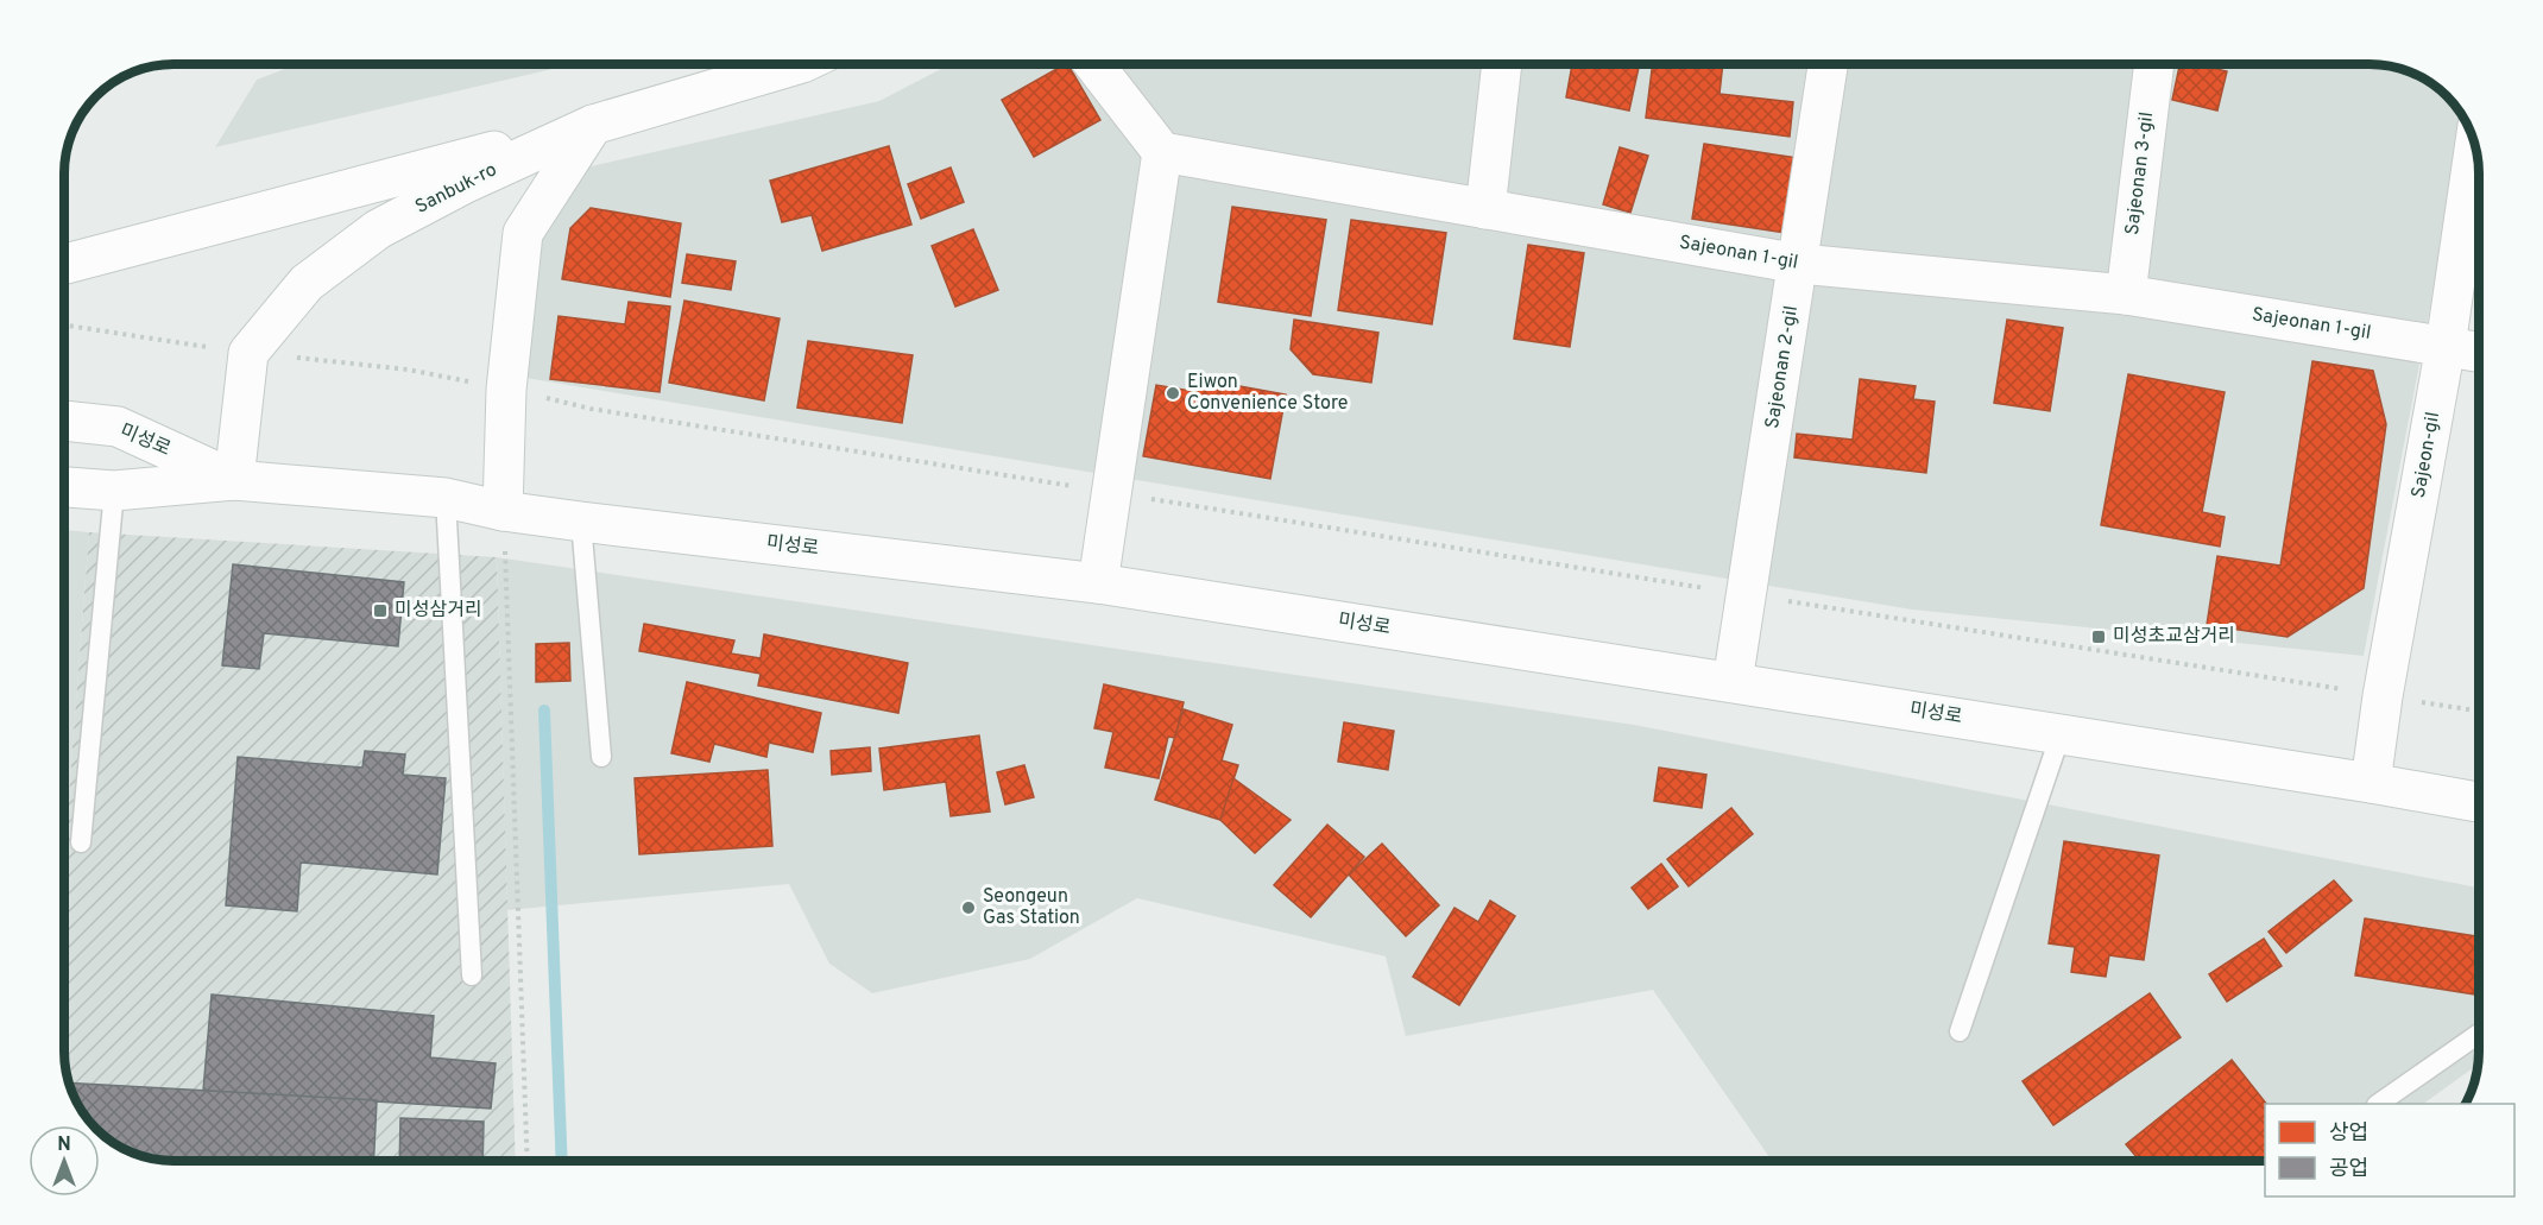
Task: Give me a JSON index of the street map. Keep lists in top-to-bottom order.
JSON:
{
  "streets": {
    "street": [
      "Sajeonan 3-gil",
      "Sanbuk-ro",
      "Sajeonan 1-gil",
      "Sajeonan 2-gil",
      "미성로",
      "Sajeon-gil"
    ]
  },
  "crossings": [
    ["Sajeonan 3-gil", "Sajeonan 1-gil"],
    ["Sajeonan 1-gil", "Sajeonan 2-gil"],
    ["Sajeonan 1-gil", "Sajeon-gil"],
    ["Sajeonan 2-gil", "미성로"],
    ["미성로", "Sajeon-gil"]
  ],
  "places": {
    "other": ["Eiwon Convenience Store", "Seongeun Gas Station"],
    "transit": ["미성삼거리", "미성초교삼거리"]
  },
  "legend": ["상업", "공업"],
  "north": "top"
}
